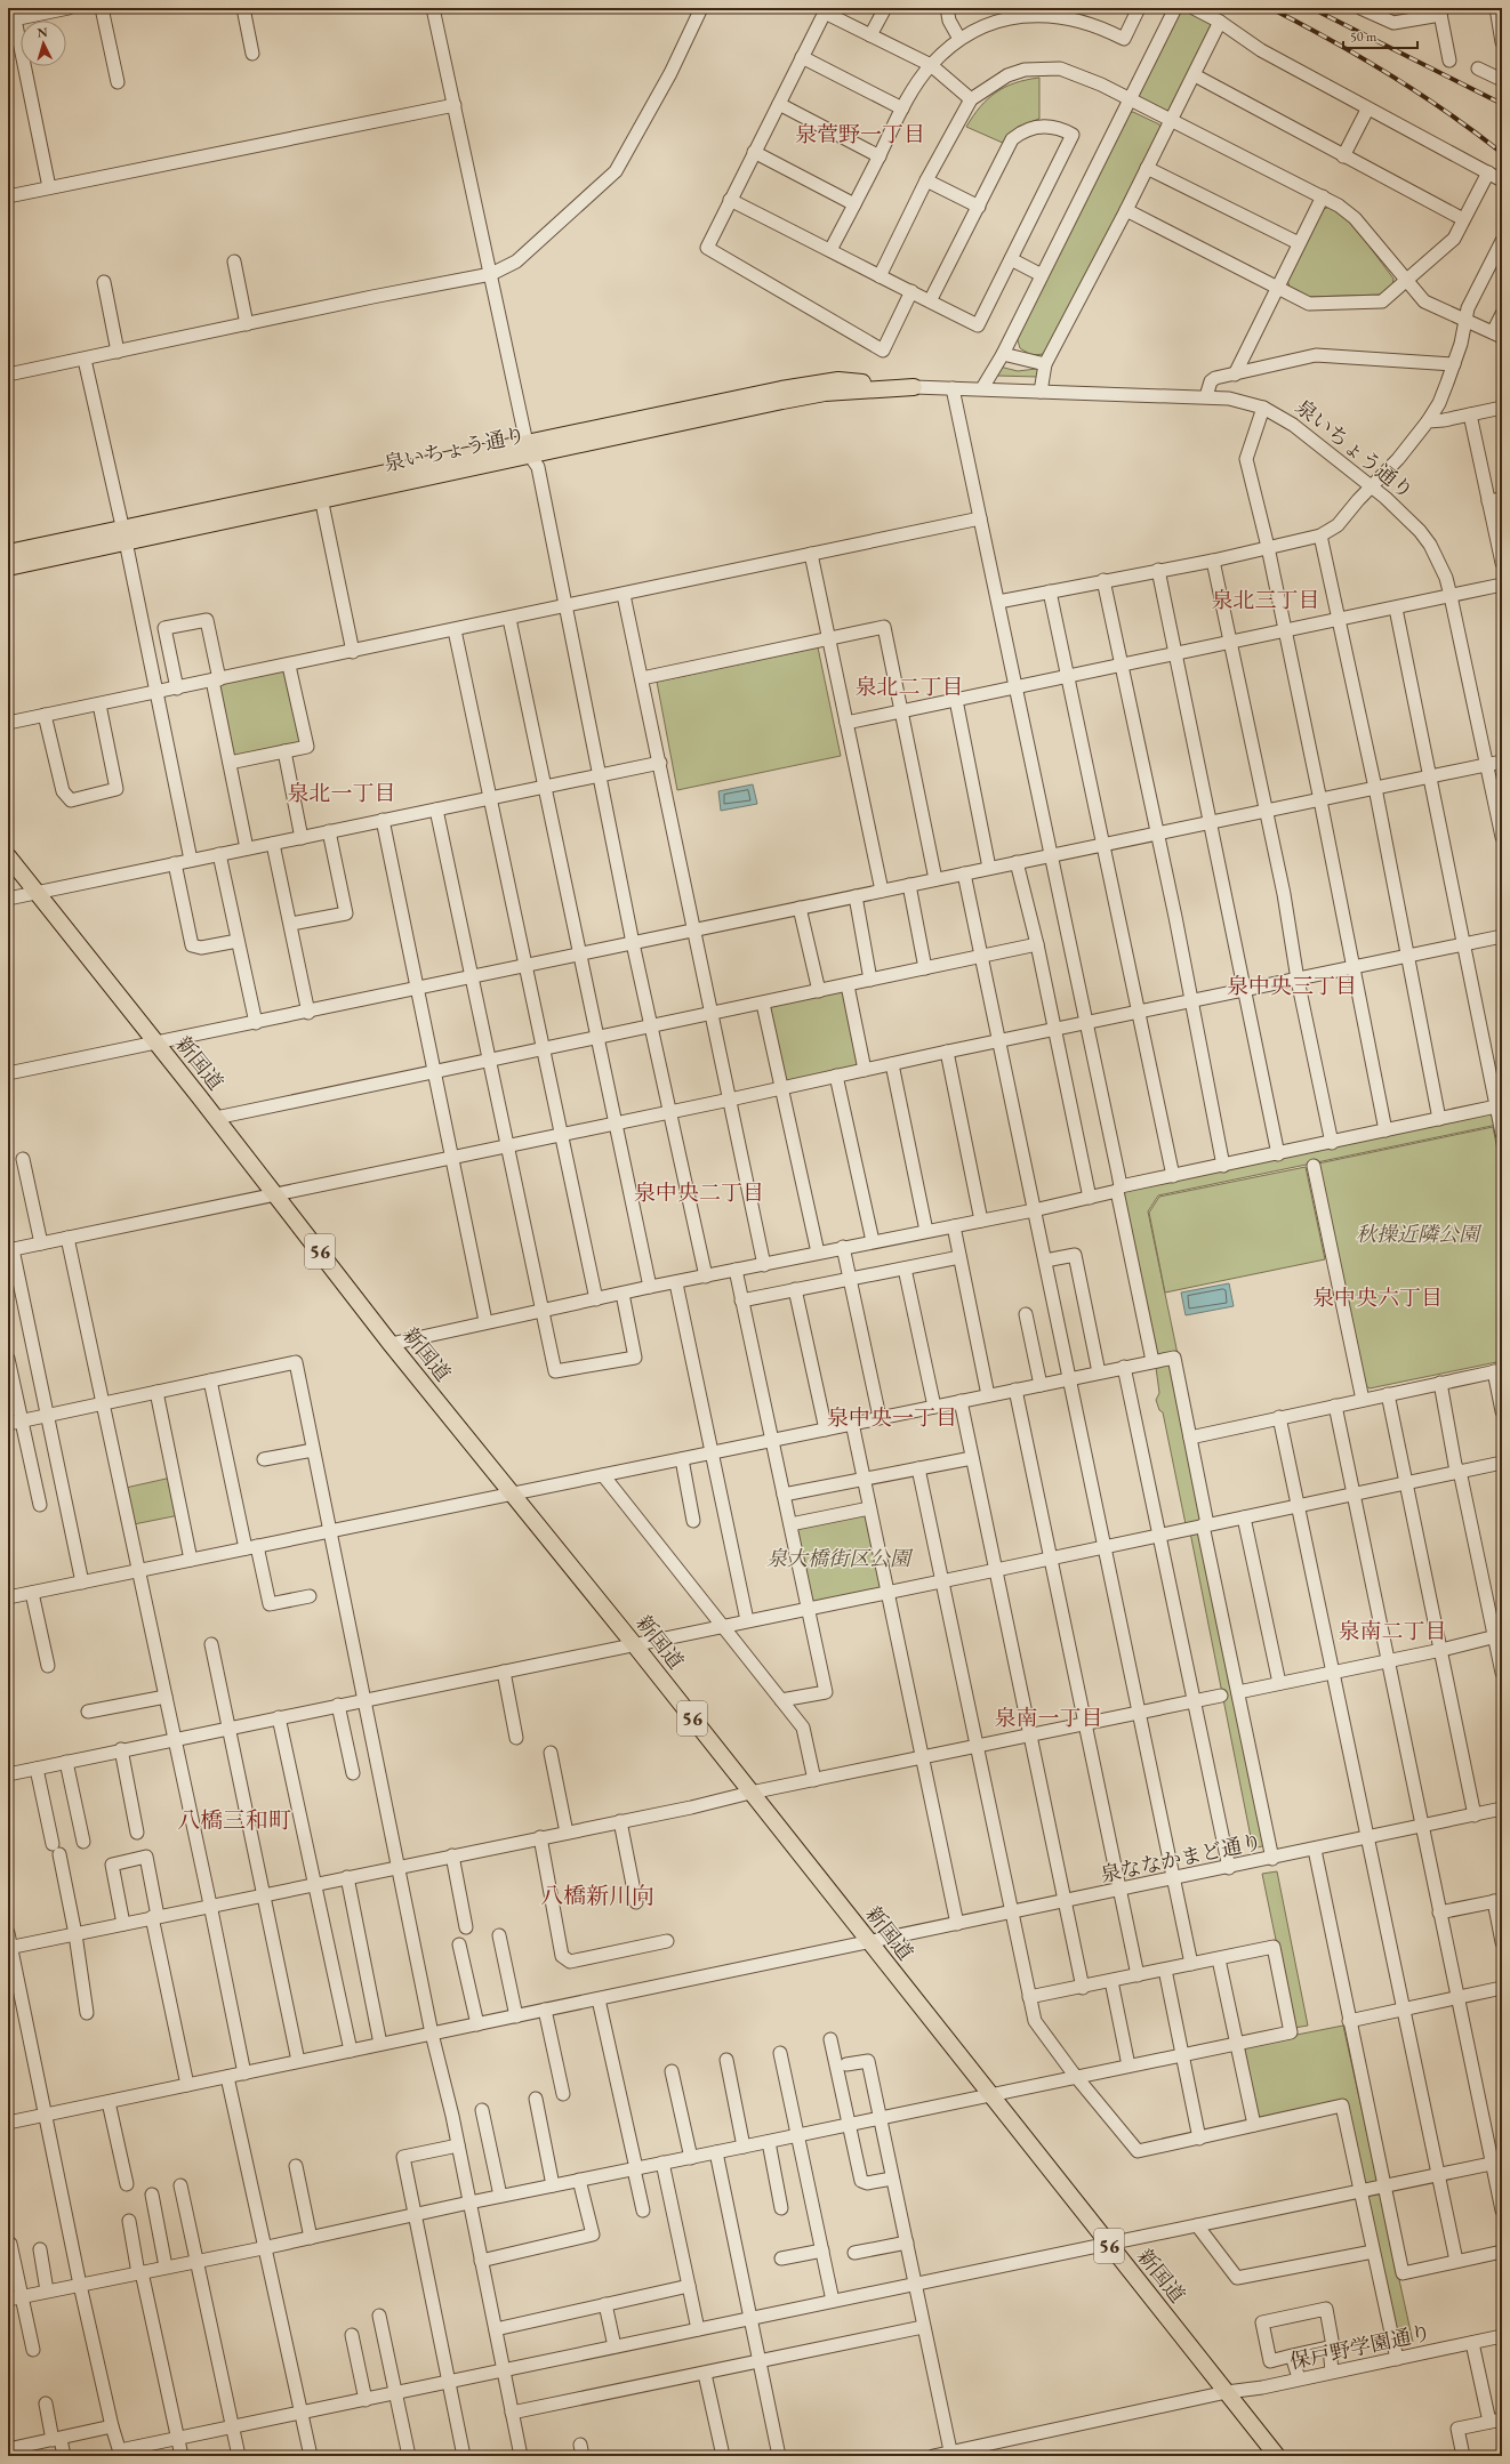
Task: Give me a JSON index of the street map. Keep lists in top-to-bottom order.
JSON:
{
  "streets": {
    "main road": ["泉いちょう通り", "新国道", "56"],
    "street": ["泉ななかまど通り", "保戸野学園通り"]
  },
  "crossings": [
    ["新国道", "泉ななかまど通り"],
    ["新国道", "保戸野学園通り"]
  ],
  "districts": [
    "泉菅野一丁目",
    "泉北三丁目",
    "泉北二丁目",
    "泉北一丁目",
    "泉中央三丁目",
    "泉中央二丁目",
    "泉中央六丁目",
    "泉中央一丁目",
    "泉南二丁目",
    "泉南一丁目",
    "八橋三和町",
    "八橋新川向"
  ],
  "parks": ["秋操近隣公園", "泉大橋街区公園"],
  "scale_bar": "50 m",
  "north": "top"
}
